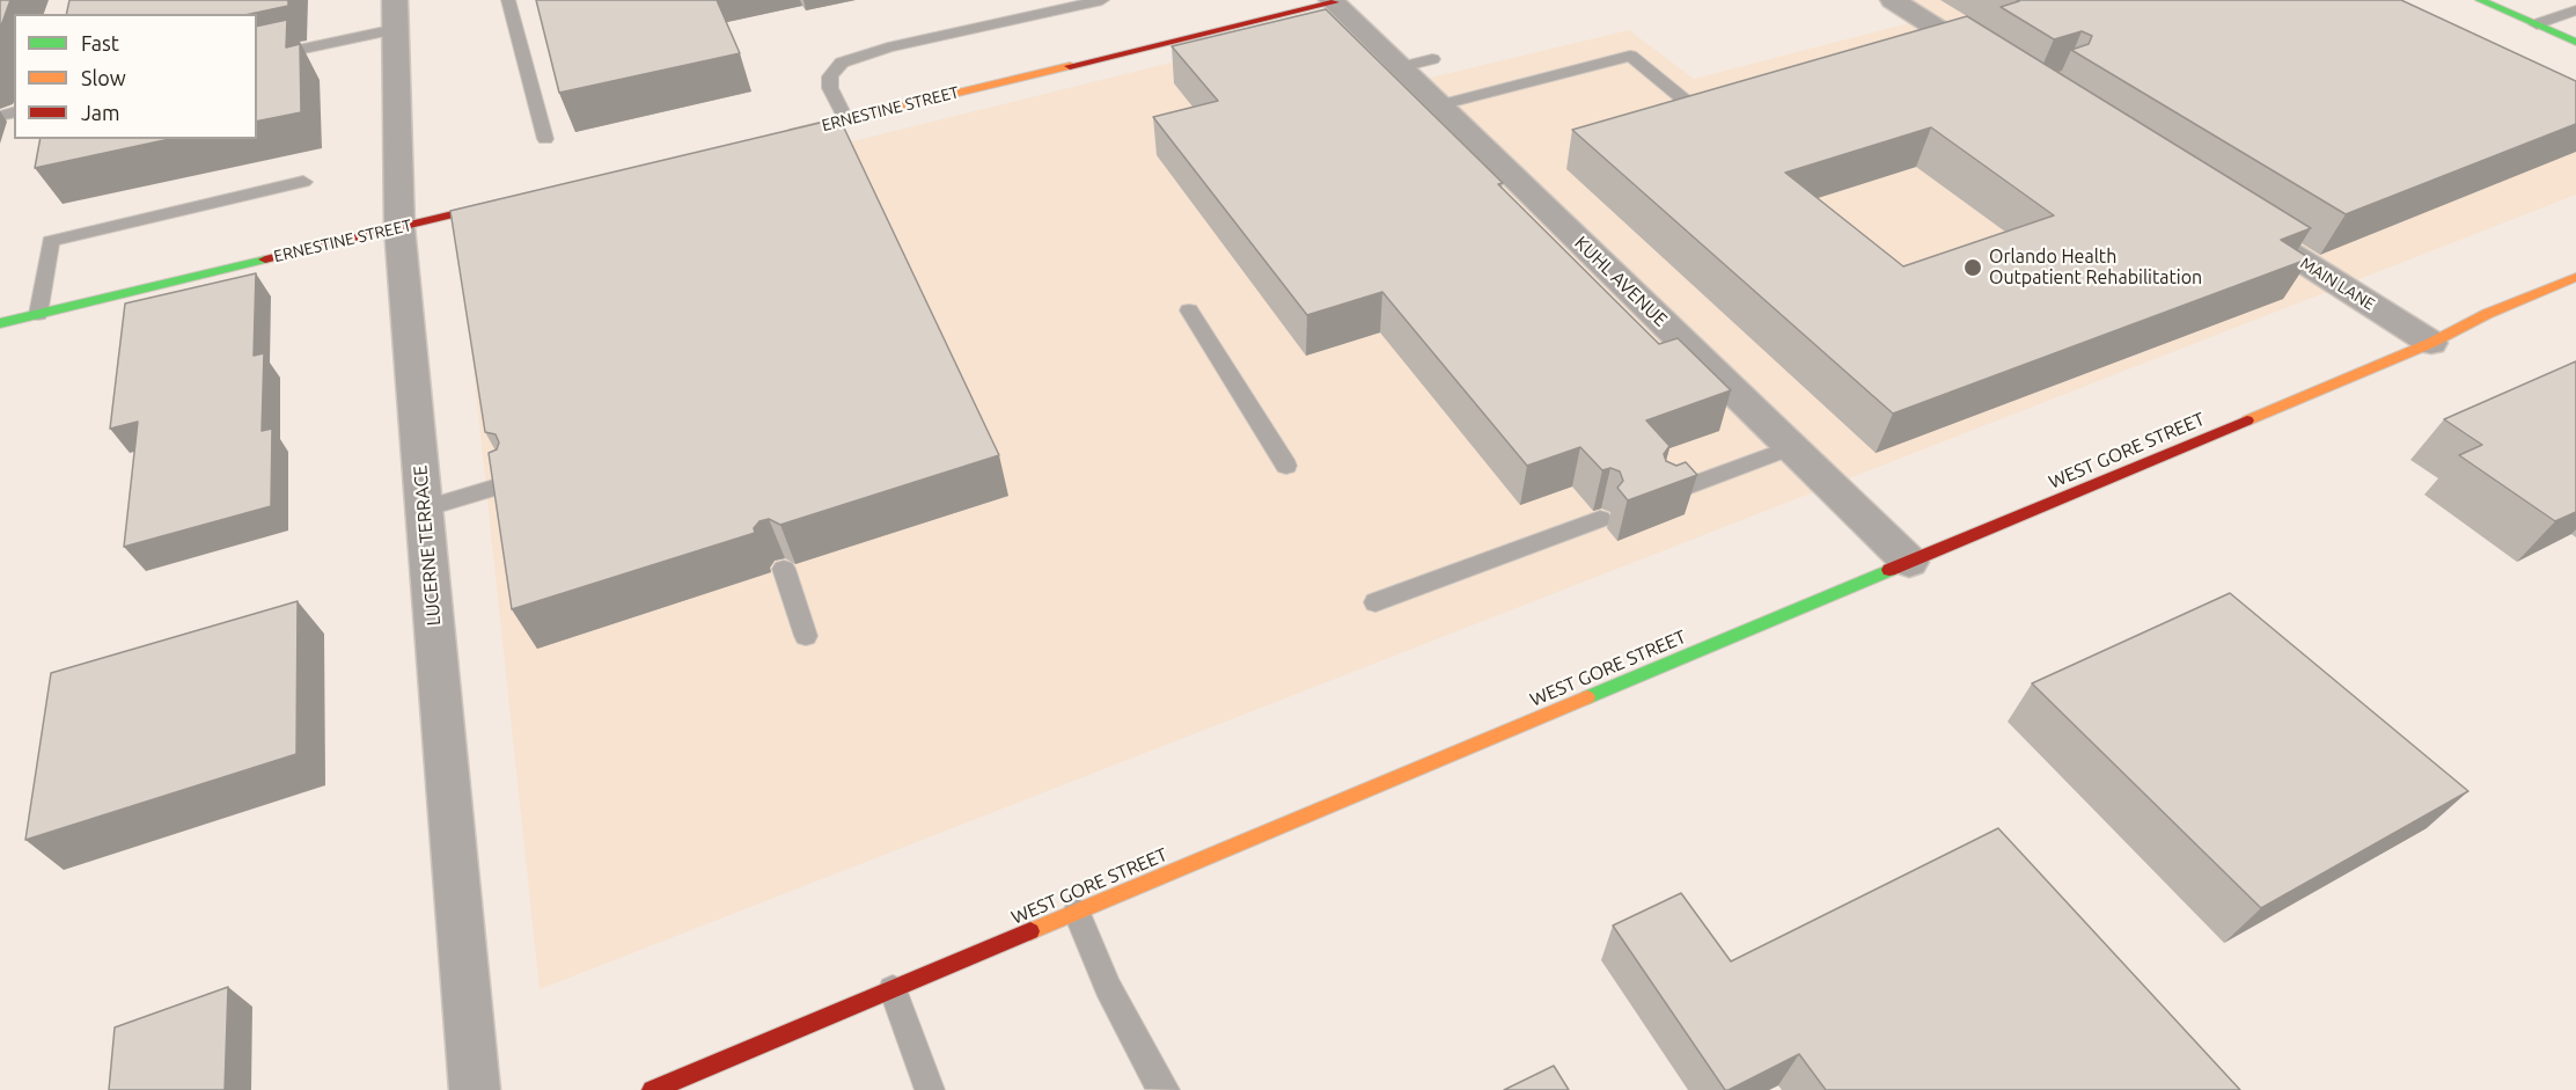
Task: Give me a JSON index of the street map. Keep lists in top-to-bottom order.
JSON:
{
  "streets": {
    "main road": ["ERNESTINE STREET", "WEST GORE STREET"],
    "street": ["KUHL AVENUE", "MAIN LANE", "LUCERNE TERRACE"]
  },
  "crossings": [
    ["ERNESTINE STREET", "KUHL AVENUE"],
    ["ERNESTINE STREET", "LUCERNE TERRACE"],
    ["KUHL AVENUE", "WEST GORE STREET"],
    ["MAIN LANE", "WEST GORE STREET"]
  ],
  "places": ["Orlando Health Outpatient Rehabilitation"],
  "legend": ["Fast", "Slow", "Jam"]
}
